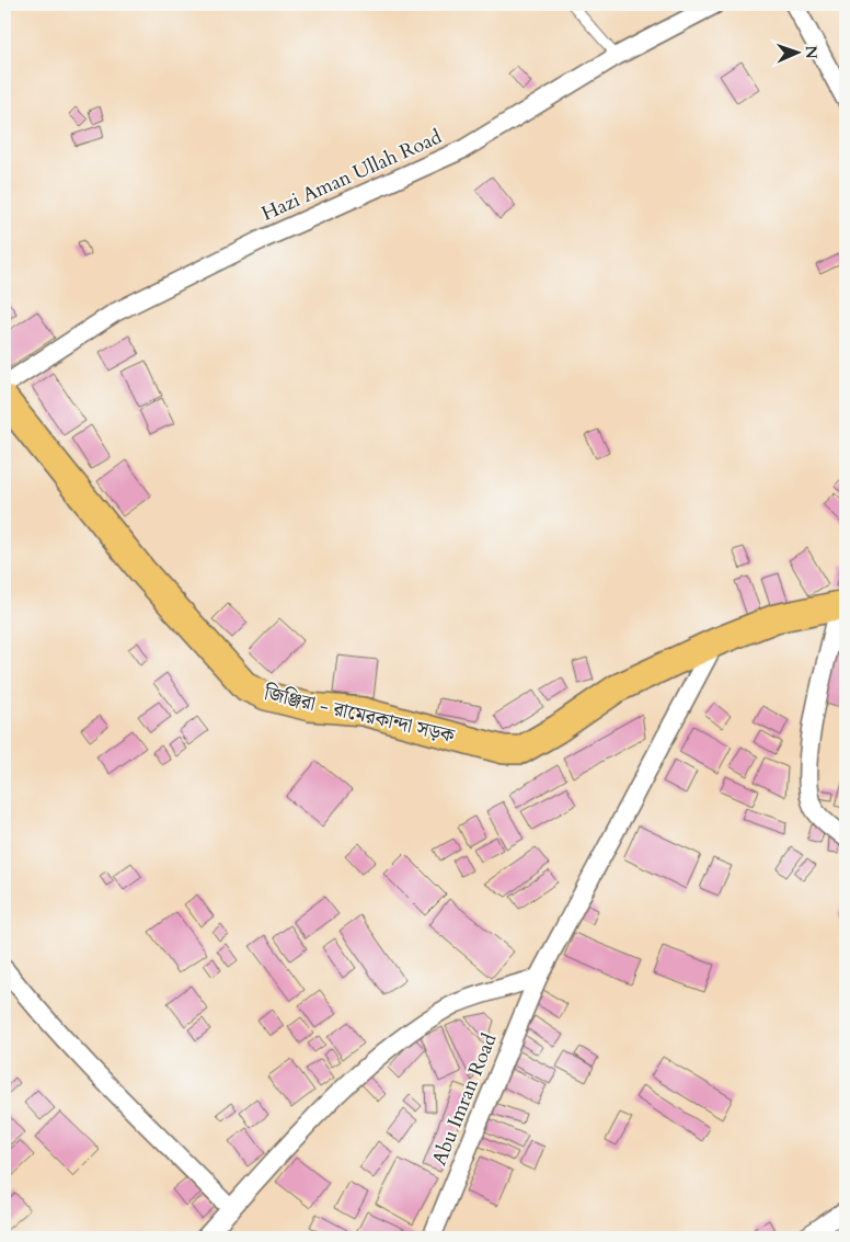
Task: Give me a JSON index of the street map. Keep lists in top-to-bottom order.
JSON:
{
  "streets": {
    "main road": ["জিঞ্জিরা - রামেরকান্দা সড়ক"],
    "street": ["Hazi Aman Ullah Road", "Abu Imran Road"]
  },
  "crossings": [
    ["জিঞ্জিরা - রামেরকান্দা সড়ক", "Abu Imran Road"]
  ],
  "north": "right"
}
